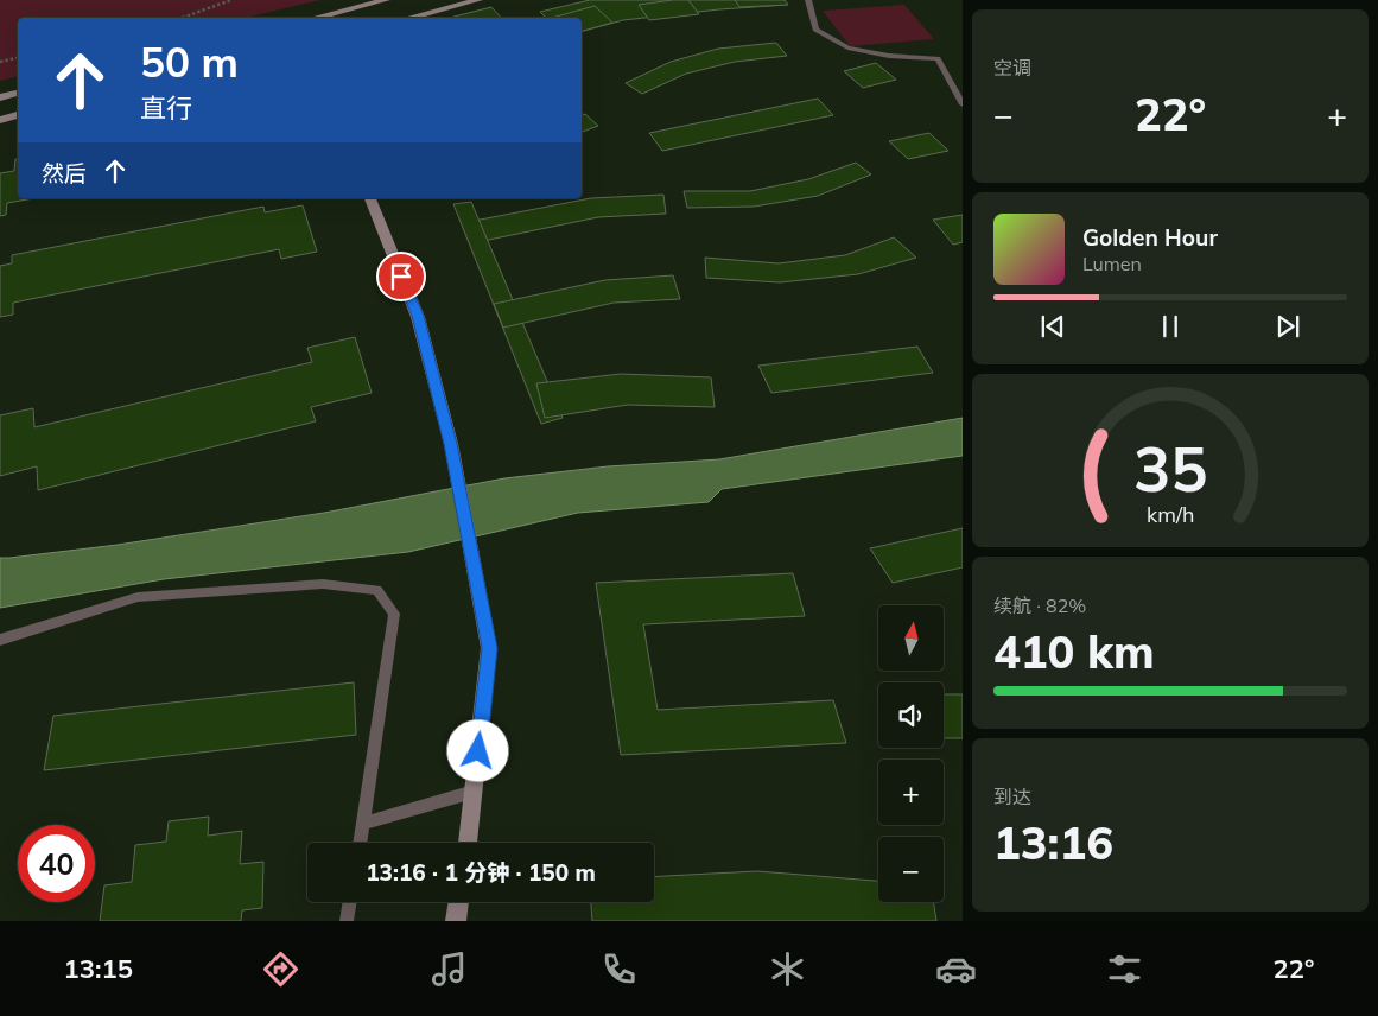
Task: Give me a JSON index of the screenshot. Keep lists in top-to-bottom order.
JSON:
{
  "north": "top",
  "page": {
    "tile": [
      "空调",
      ["续航 · 82%", "410 km"],
      ["到达", "13:16"]
    ],
    "turn": ["50 m", "直行"],
    "heat": ["−", "22°", "+"],
    "then": "然后",
    "song": ["Golden Hour", "Lumen"],
    "map_buttons": ["+", "−"],
    "limit": "40",
    "trip": "13:16 · 1 分钟 · 150 m",
    "tabs": ["13:15", "22°"],
    "gauge": ["35", "km/h"]
  }
}
